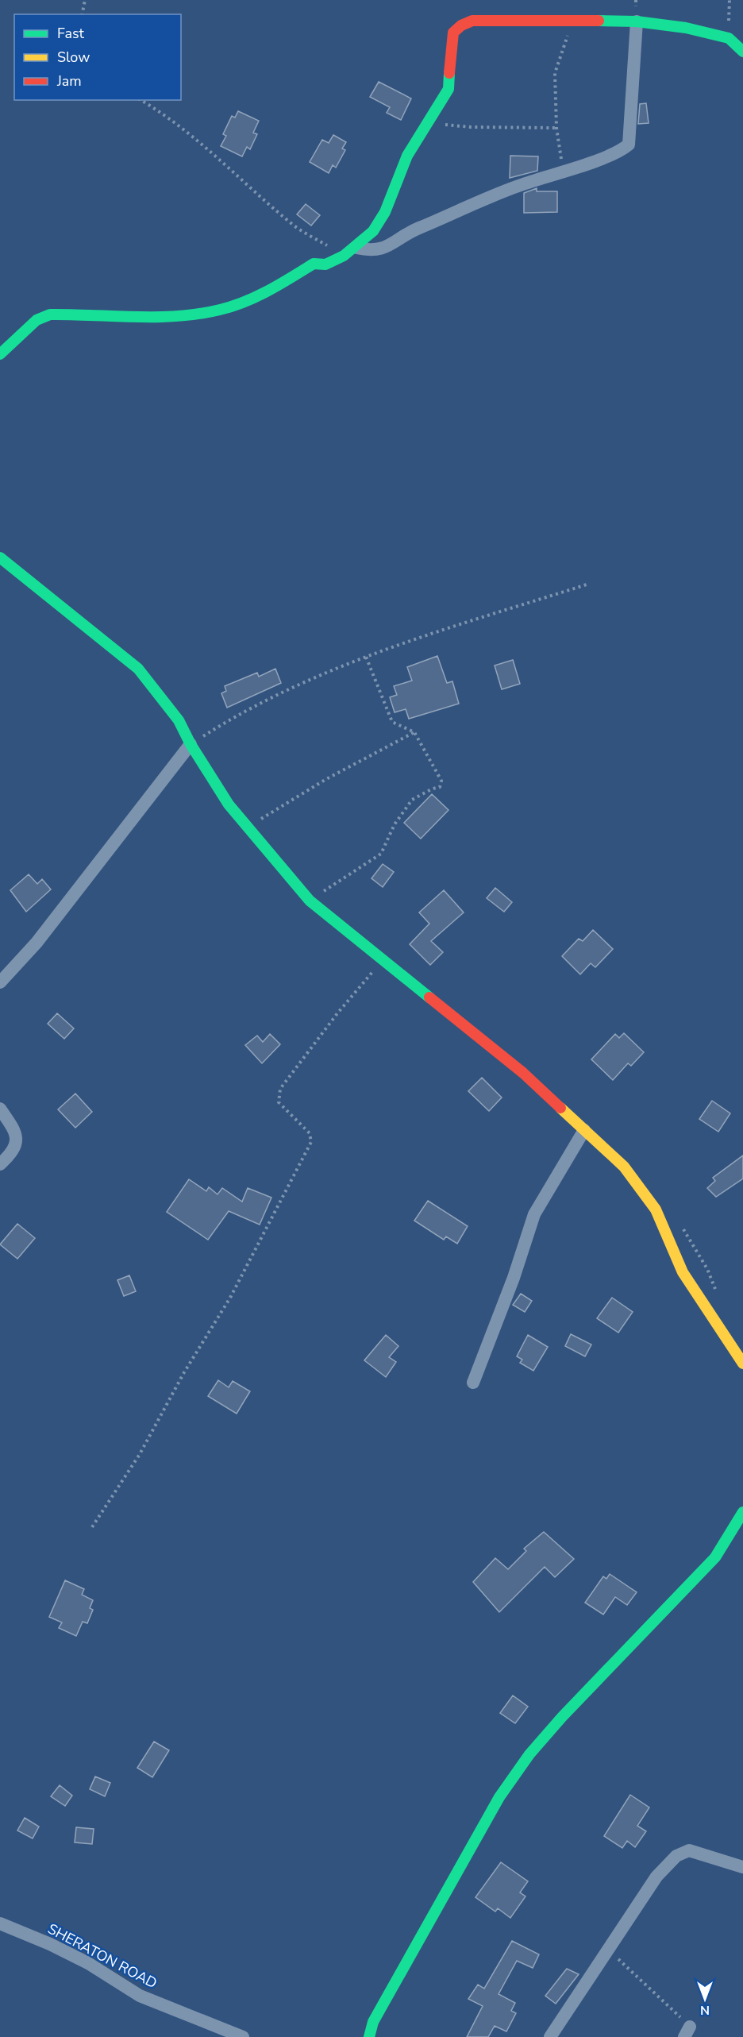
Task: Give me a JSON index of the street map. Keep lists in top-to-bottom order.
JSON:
{
  "streets": {
    "street": ["SHERATON ROAD"]
  },
  "legend": ["Fast", "Slow", "Jam"],
  "north": "bottom"
}
